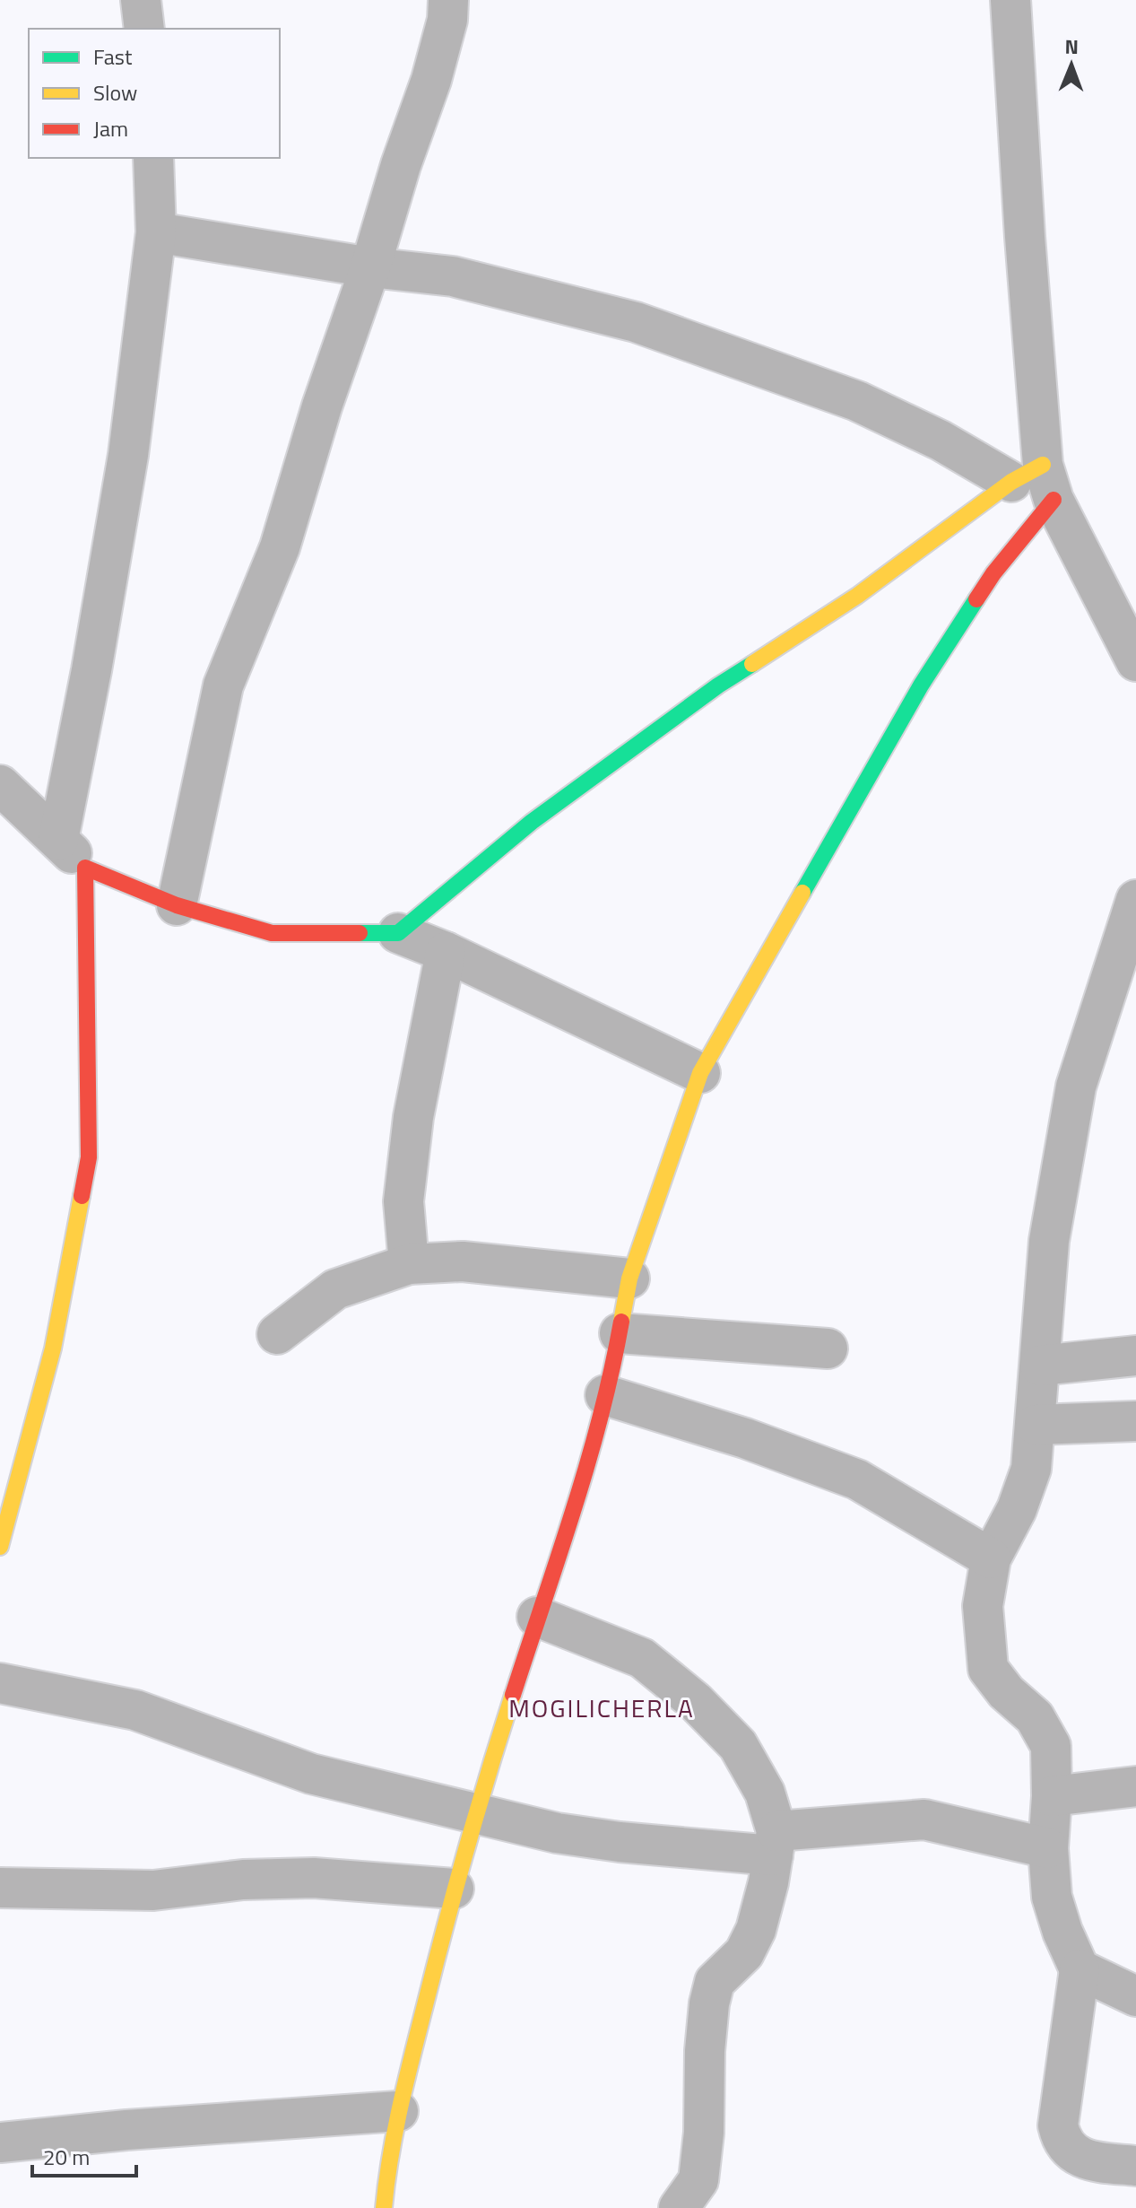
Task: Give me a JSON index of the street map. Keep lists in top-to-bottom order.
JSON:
{
  "districts": ["MOGILICHERLA"],
  "legend": ["Fast", "Slow", "Jam"],
  "scale_bar": "20 m",
  "north": "top"
}
